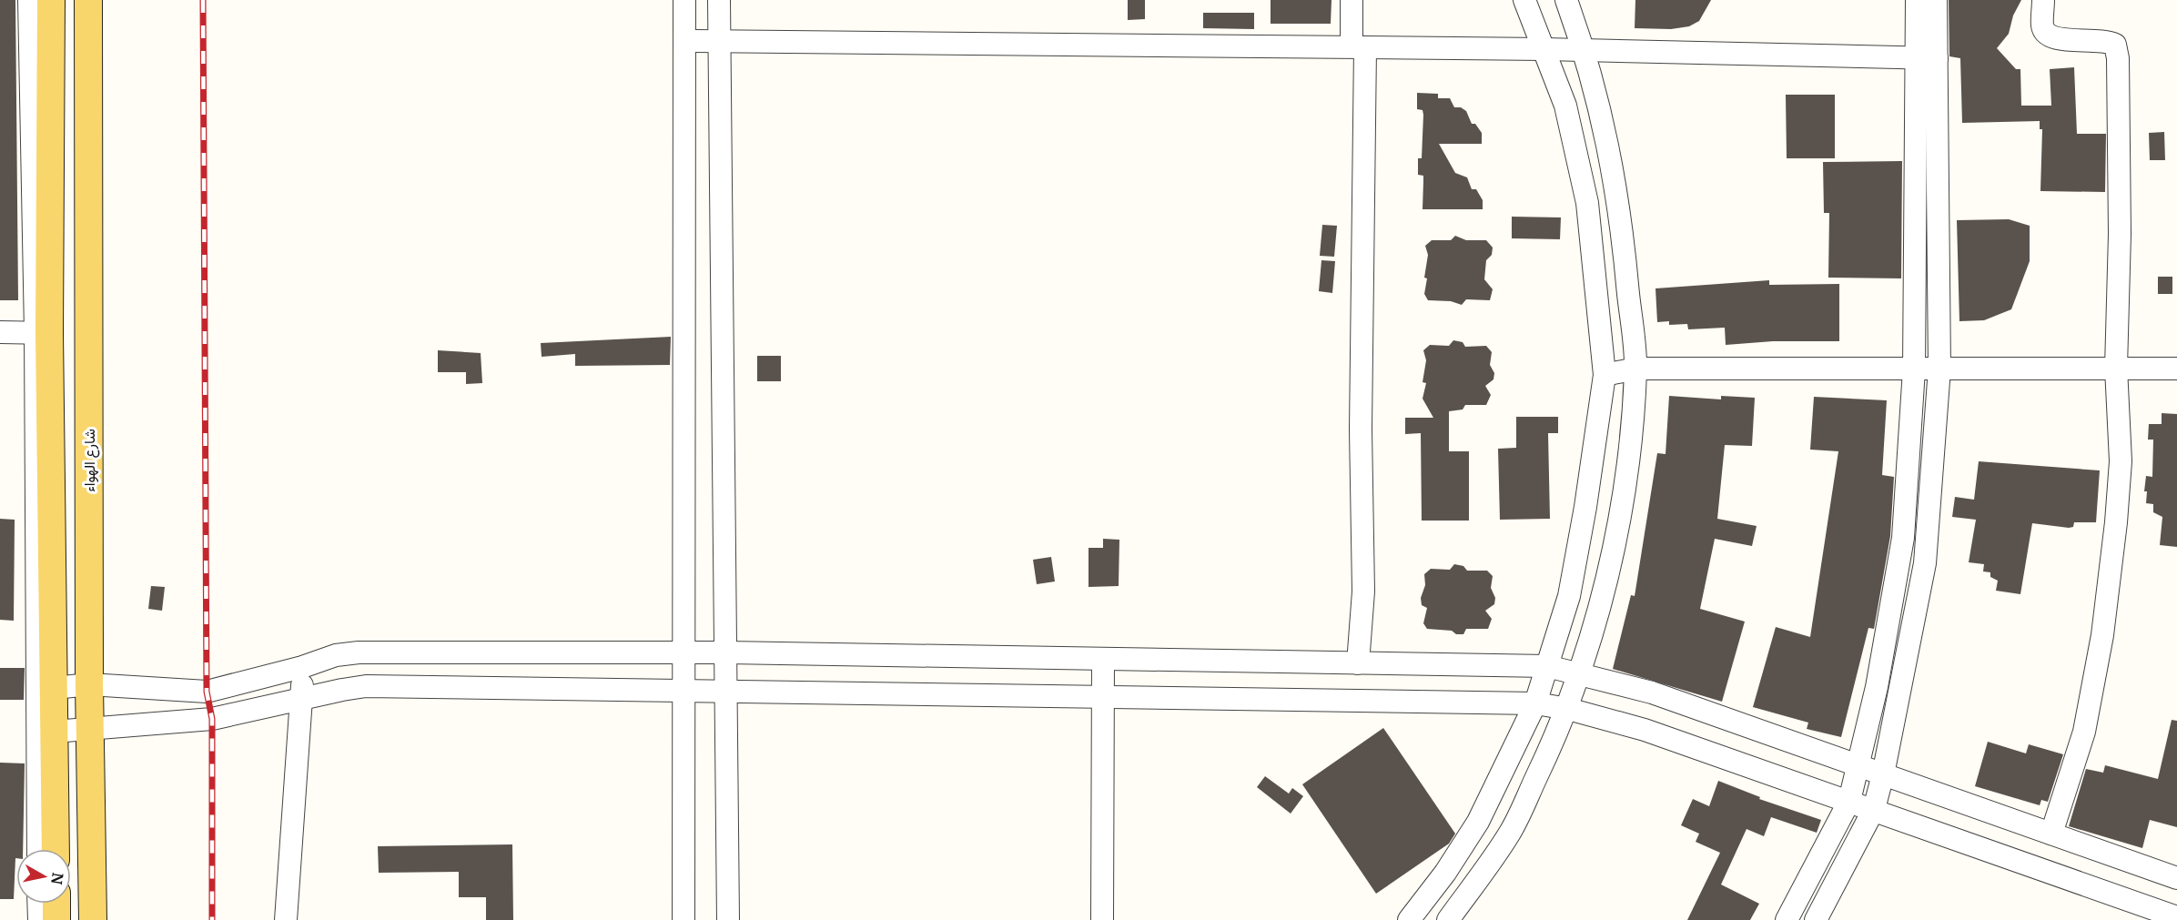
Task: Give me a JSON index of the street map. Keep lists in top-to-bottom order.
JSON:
{
  "streets": {
    "main road": ["شارع الهواء"]
  },
  "north": "right"
}
